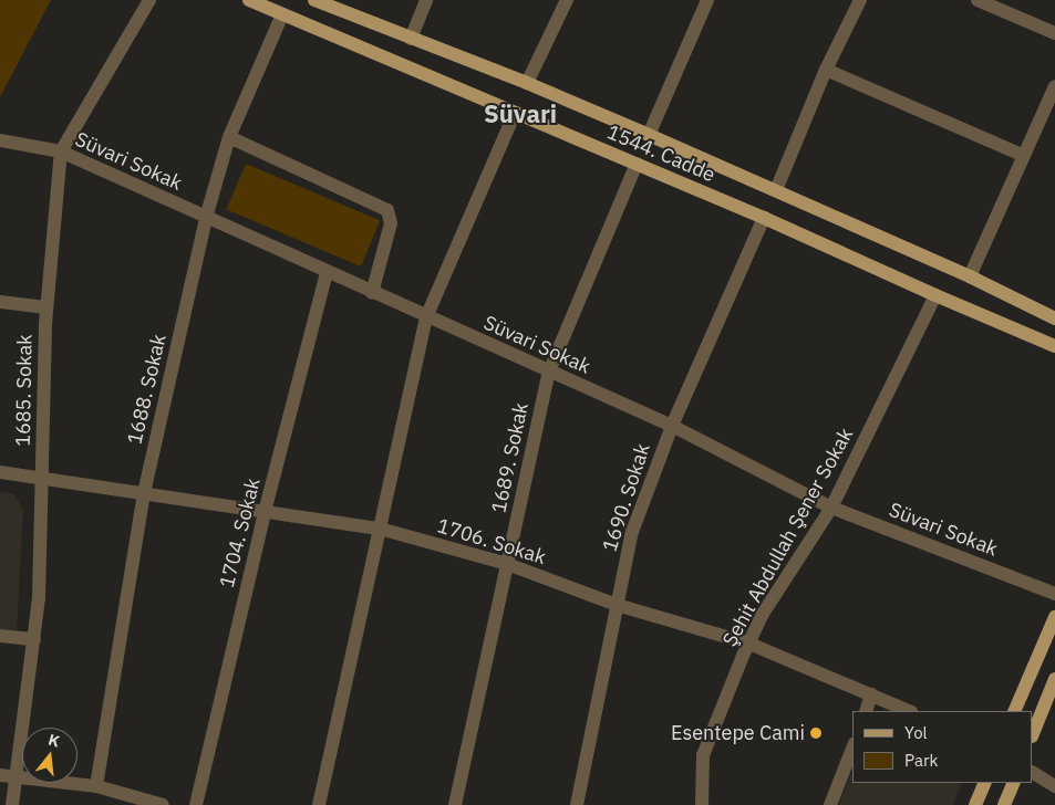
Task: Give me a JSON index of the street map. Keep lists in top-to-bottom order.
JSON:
{
  "streets": {
    "main road": ["1544. Cadde"],
    "street": [
      "Süvari Sokak",
      "1688. Sokak",
      "1685. Sokak",
      "1689. Sokak",
      "1690. Sokak",
      "1704. Sokak",
      "Şehit Abdullah Şener Sokak",
      "1706. Sokak"
    ]
  },
  "crossings": [
    ["1544. Cadde", "1688. Sokak"],
    ["1544. Cadde", "1689. Sokak"],
    ["1544. Cadde", "1690. Sokak"],
    ["1544. Cadde", "Şehit Abdullah Şener Sokak"],
    ["Süvari Sokak", "1688. Sokak"],
    ["Süvari Sokak", "1685. Sokak"],
    ["Süvari Sokak", "1689. Sokak"],
    ["Süvari Sokak", "1690. Sokak"],
    ["Süvari Sokak", "1704. Sokak"],
    ["Süvari Sokak", "Şehit Abdullah Şener Sokak"],
    ["1688. Sokak", "1706. Sokak"],
    ["1685. Sokak", "1706. Sokak"],
    ["1689. Sokak", "1706. Sokak"],
    ["1690. Sokak", "1706. Sokak"],
    ["1704. Sokak", "1706. Sokak"],
    ["Şehit Abdullah Şener Sokak", "1706. Sokak"]
  ],
  "districts": ["Süvari"],
  "places": ["Esentepe Cami"],
  "legend": ["Yol", "Park"],
  "north": "top"
}
